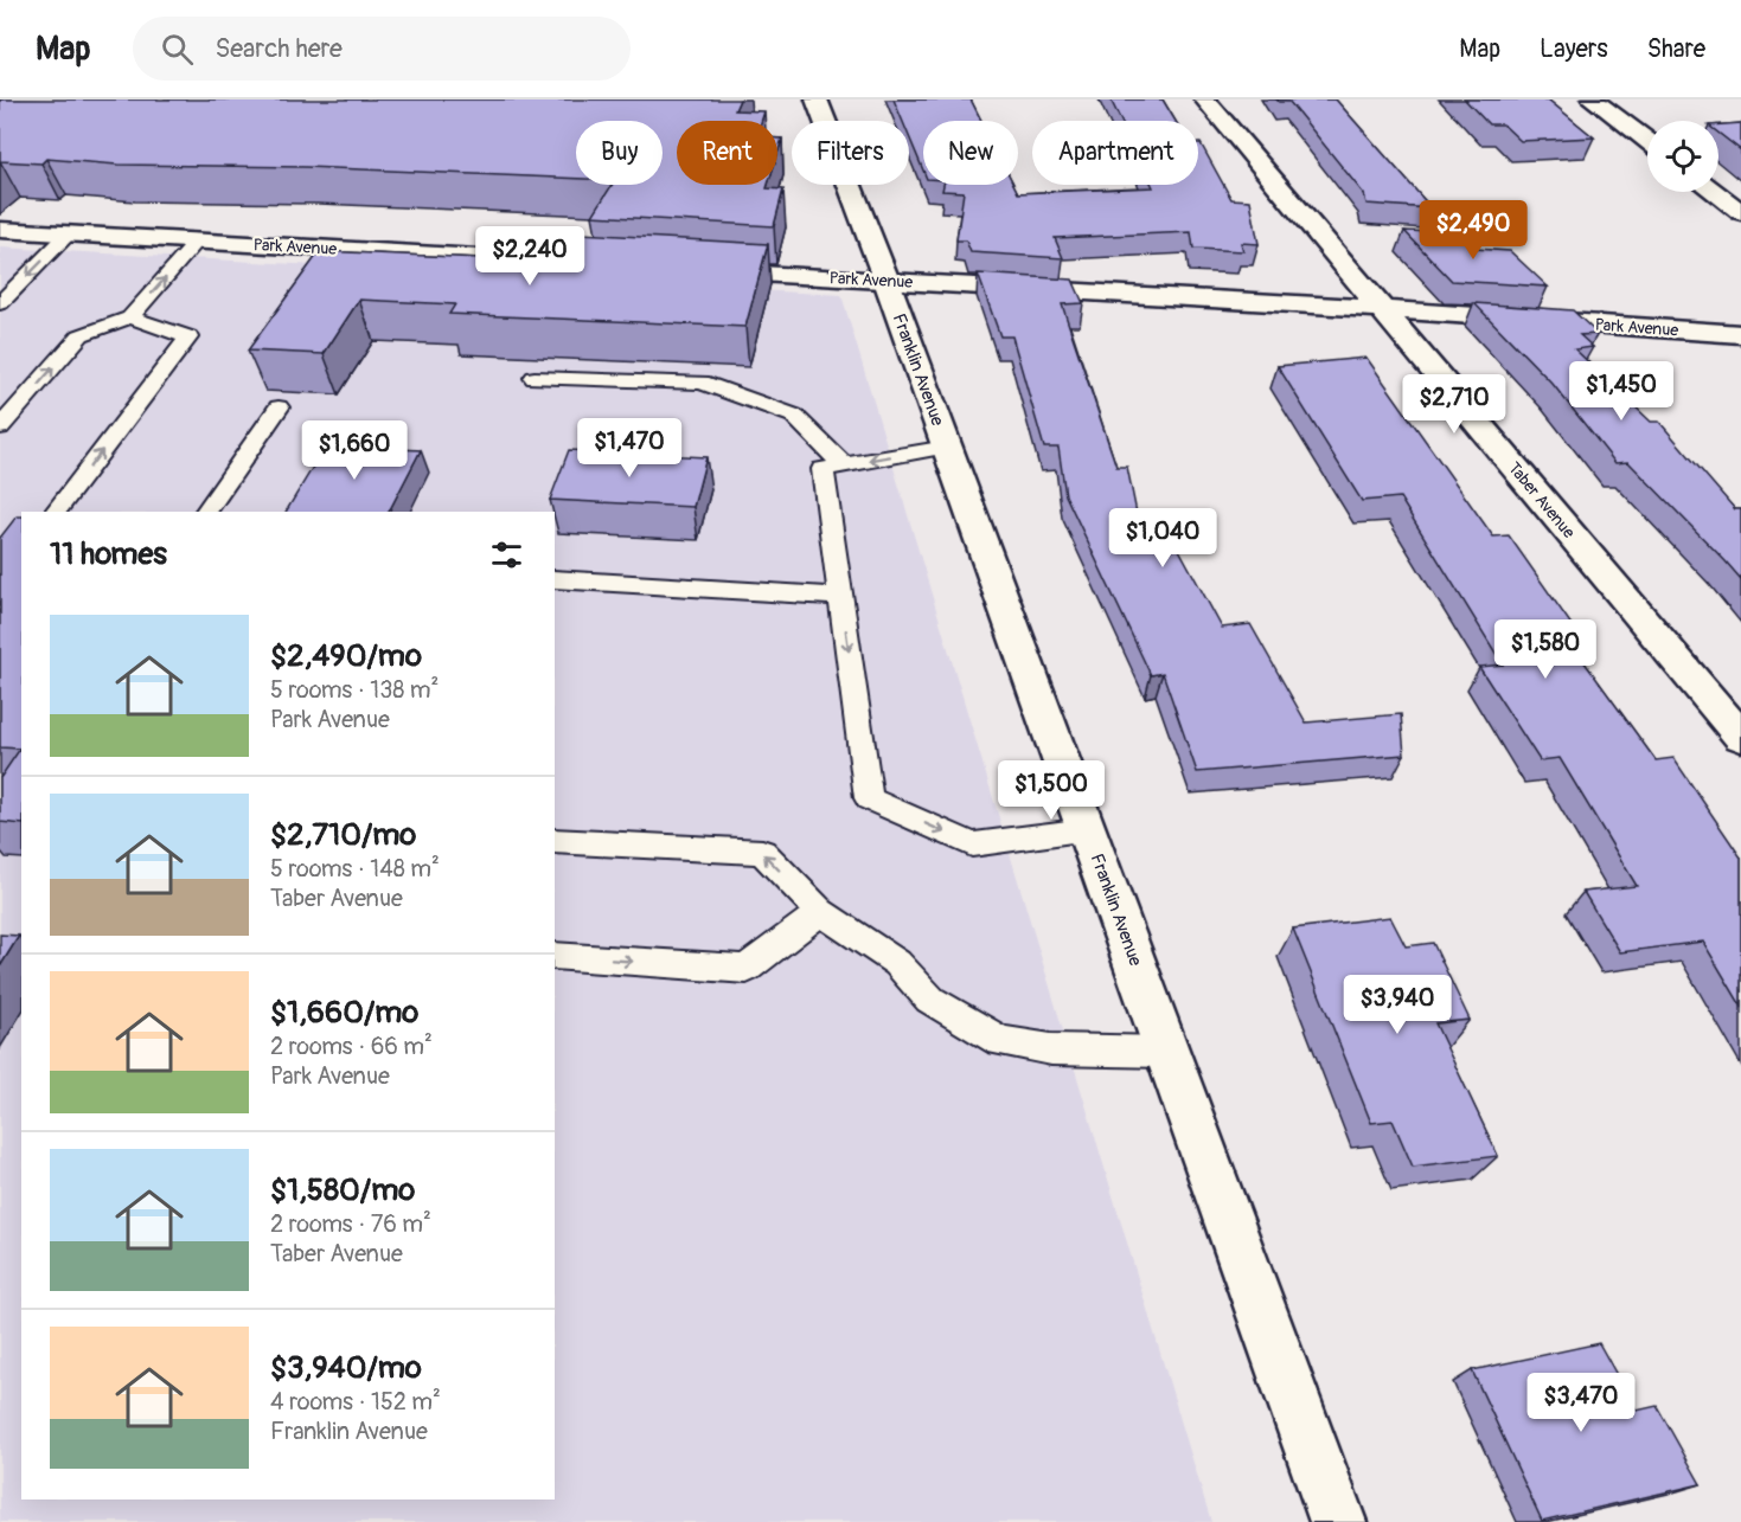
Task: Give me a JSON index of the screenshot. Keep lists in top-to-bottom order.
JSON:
{
  "streets": {
    "street": ["Park Avenue", "Franklin Avenue", "Taber Avenue"]
  },
  "crossings": [
    ["Park Avenue", "Franklin Avenue"],
    ["Park Avenue", "Taber Avenue"]
  ],
  "page": {
    "header": "Map",
    "search": "Search here",
    "nav": ["Map", "Layers", "Share"],
    "chip": [
      "Buy",
      "Rent",
      "Filters",
      "New",
      "Apartment"
    ],
    "price": [
      "$2,490",
      "$2,240",
      "$1,450",
      "$2,710",
      "$1,470",
      "$1,660",
      "$1,040",
      "$1,580",
      "$1,500",
      "$3,940",
      "$3,470"
    ],
    "heading": "11 homes",
    "list": [
      {
        "name": "$2,490/mo",
        "note": "5 rooms · 138 m² · Park Avenue"
      },
      {
        "name": "$2,710/mo",
        "note": "5 rooms · 148 m² · Taber Avenue"
      },
      {
        "name": "$1,660/mo",
        "note": "2 rooms · 66 m² · Park Avenue"
      },
      {
        "name": "$1,580/mo",
        "note": "2 rooms · 76 m² · Taber Avenue"
      },
      {
        "name": "$3,940/mo",
        "note": "4 rooms · 152 m² · Franklin Avenue"
      }
    ]
  }
}
